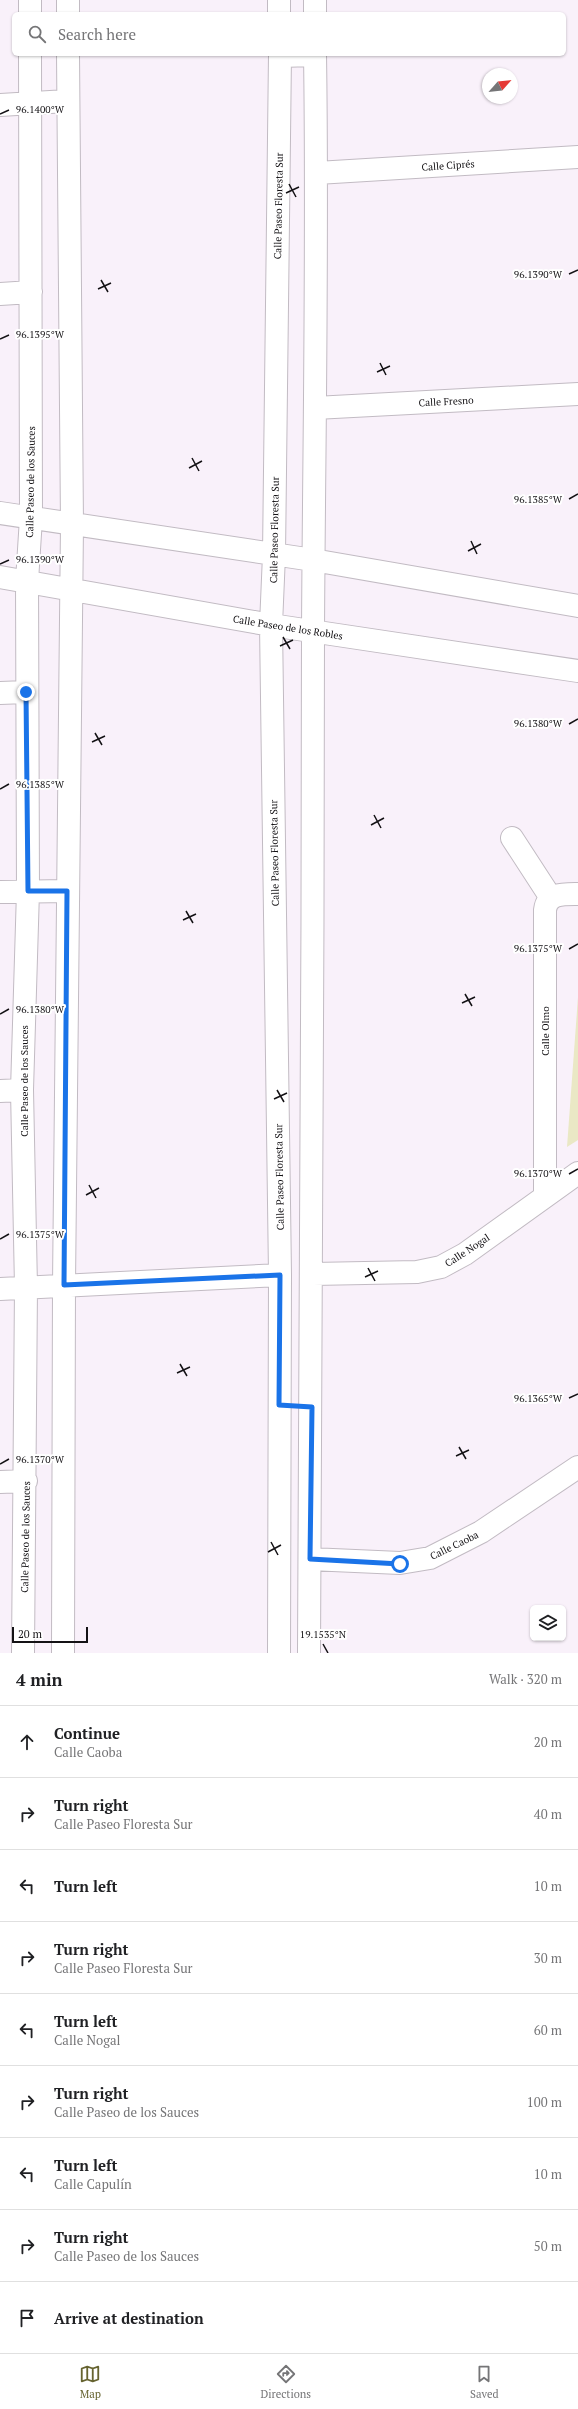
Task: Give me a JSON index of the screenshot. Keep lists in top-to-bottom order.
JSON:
{
  "streets": {
    "street": [
      "Calle Ciprés",
      "Calle Paseo Floresta Sur",
      "Calle Fresno",
      "Calle Paseo de los Sauces",
      "Calle Paseo de los Robles",
      "Calle Olmo",
      "Calle Nogal",
      "Calle Caoba"
    ]
  },
  "crossings": [
    ["Calle Paseo Floresta Sur", "Calle Paseo de los Robles"],
    ["Calle Paseo de los Sauces", "Calle Paseo de los Robles"],
    ["Calle Olmo", "Calle Nogal"]
  ],
  "scale_bar": "20 m",
  "north": "top right",
  "page": {
    "search": "Search here",
    "scale": "20 m",
    "heading": ["4 min", "Walk · 320 m"],
    "list": [
      ["Continue", "Calle Caoba", "20 m"],
      ["Turn right", "Calle Paseo Floresta Sur", "40 m"],
      ["Turn left", "10 m"],
      ["Turn right", "Calle Paseo Floresta Sur", "30 m"],
      ["Turn left", "Calle Nogal", "60 m"],
      ["Turn right", "Calle Paseo de los Sauces", "100 m"],
      ["Turn left", "Calle Capulín", "10 m"],
      ["Turn right", "Calle Paseo de los Sauces", "50 m"],
      "Arrive at destination"
    ],
    "nav": ["Map", "Directions", "Saved"]
  },
  "coordinates": [
    "96.1400°W",
    "96.1390°W",
    "96.1395°W",
    "96.1385°W",
    "96.1380°W",
    "96.1375°W",
    "96.1370°W",
    "96.1365°W",
    "19.1535°N"
  ]
}
